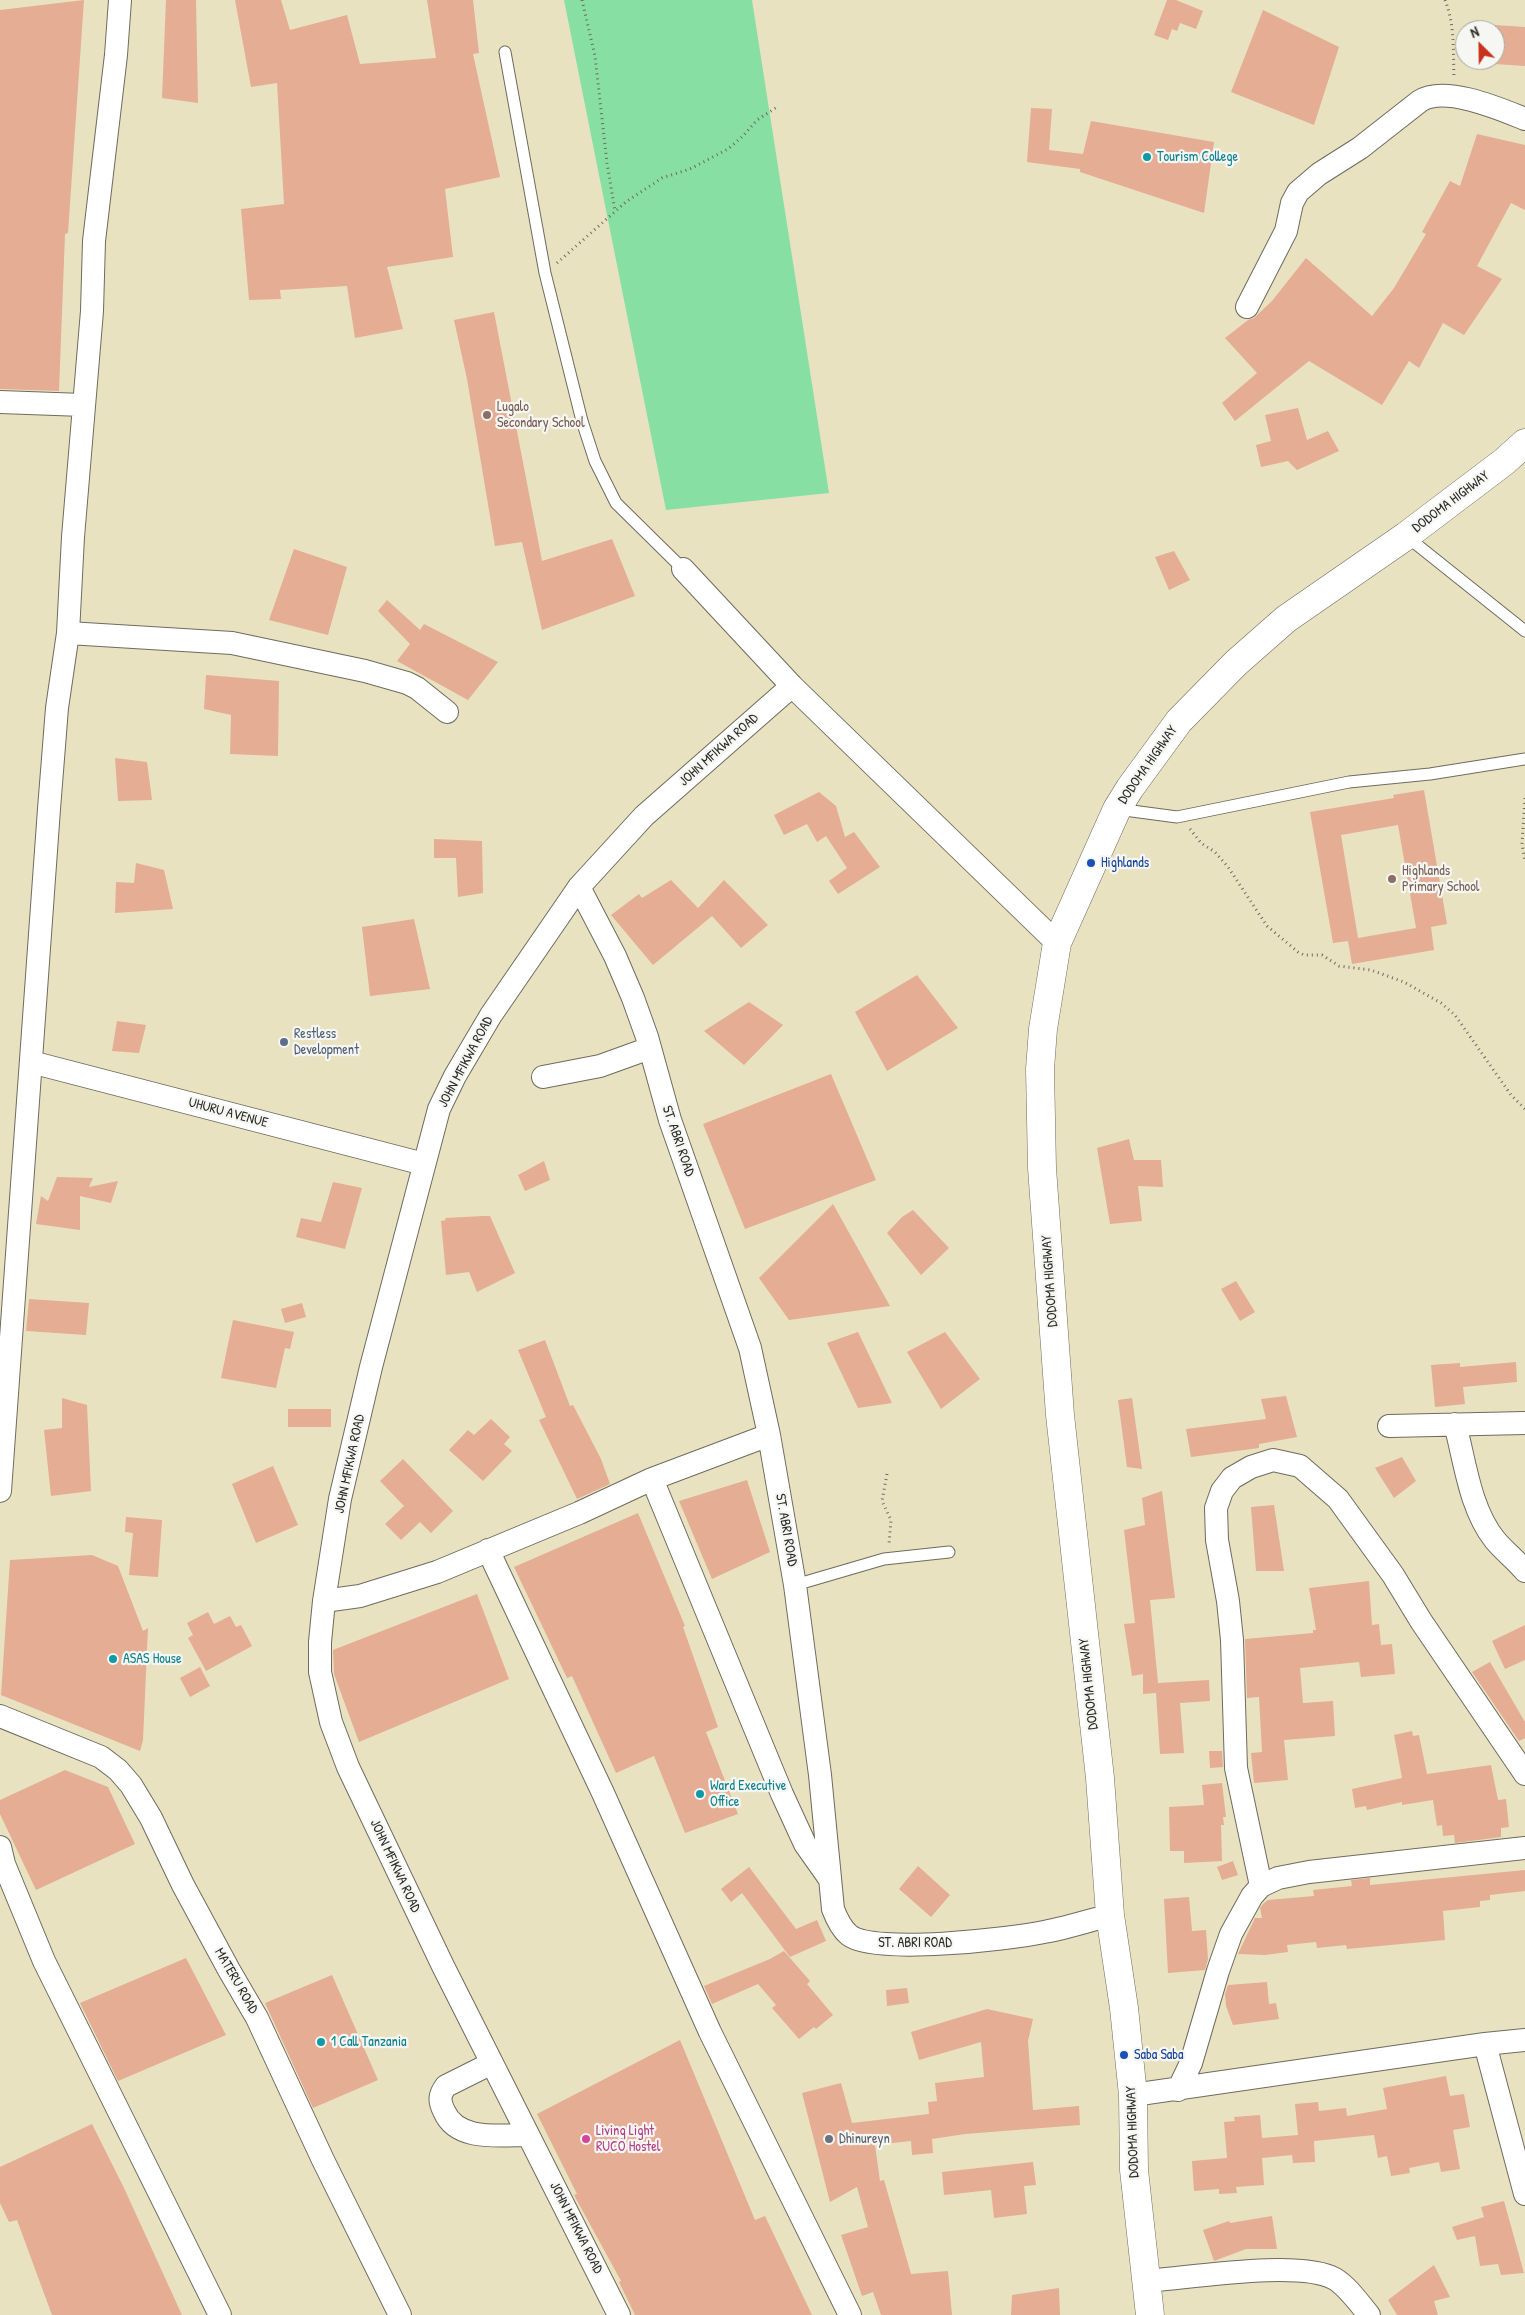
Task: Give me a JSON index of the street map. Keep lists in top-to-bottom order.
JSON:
{
  "streets": {
    "highway": ["DODOMA HIGHWAY"],
    "street": [
      "JOHN MFIKWA ROAD",
      "UHURU AVENUE",
      "ST. ABRI ROAD",
      "MATERU ROAD"
    ]
  },
  "crossings": [
    ["DODOMA HIGHWAY", "ST. ABRI ROAD"],
    ["JOHN MFIKWA ROAD", "UHURU AVENUE"],
    ["JOHN MFIKWA ROAD", "ST. ABRI ROAD"]
  ],
  "places": [
    "Tourism College",
    "Lugalo Secondary School",
    "Highlands",
    "Highlands Primary School",
    "Restless Development",
    "ASAS House",
    "Ward Executive Office",
    "1 Call Tanzania",
    "Saba Saba",
    "Living Light RUCO Hostel",
    "Dhinureyn"
  ],
  "north": "top left"
}
